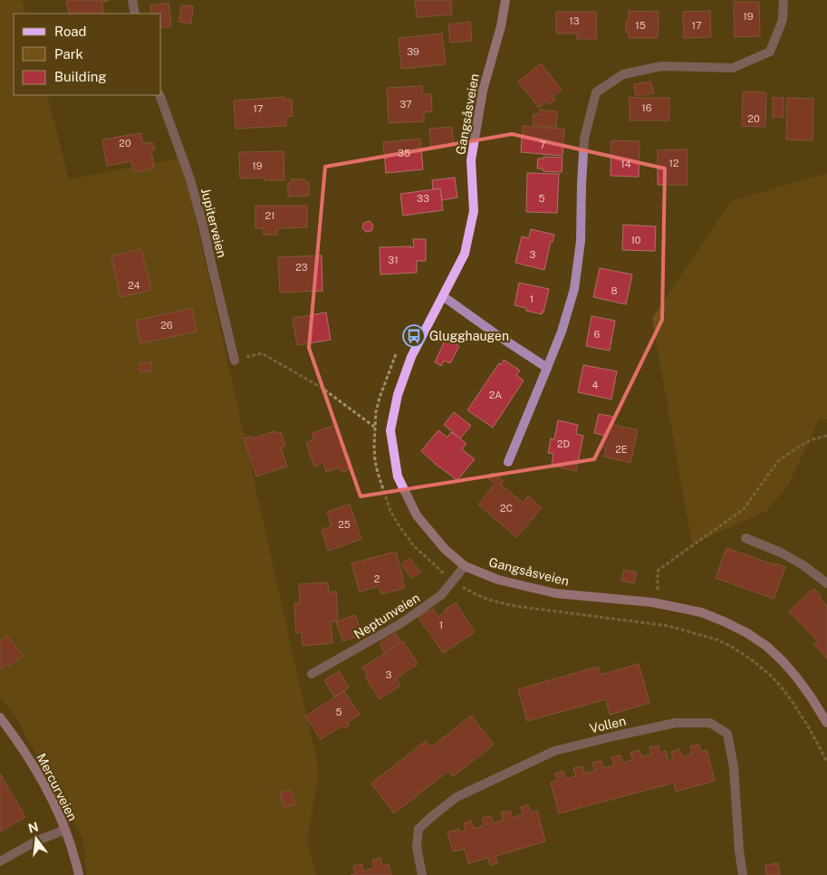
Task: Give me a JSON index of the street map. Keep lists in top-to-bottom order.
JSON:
{
  "streets": {
    "street": [
      "Gangsåsveien",
      "Jupiterveien",
      "Neptunveien",
      "Vollen",
      "Mercurveien"
    ]
  },
  "crossings": [
    ["Gangsåsveien", "Neptunveien"]
  ],
  "places": {
    "bus stop": ["Glugghaugen"]
  },
  "house_numbers": [
    "19",
    "13",
    "15",
    "17",
    "39",
    "37",
    "16",
    "17",
    "20",
    "20",
    "7",
    "35",
    "12",
    "14",
    "19",
    "33",
    "5",
    "21",
    "10",
    "3",
    "31",
    "23",
    "24",
    "8",
    "1",
    "26",
    "6",
    "4",
    "2A",
    "2D",
    "2E",
    "2C",
    "25",
    "2",
    "1",
    "3",
    "5"
  ],
  "legend": ["Road", "Park", "Building"],
  "north": "top"
}
